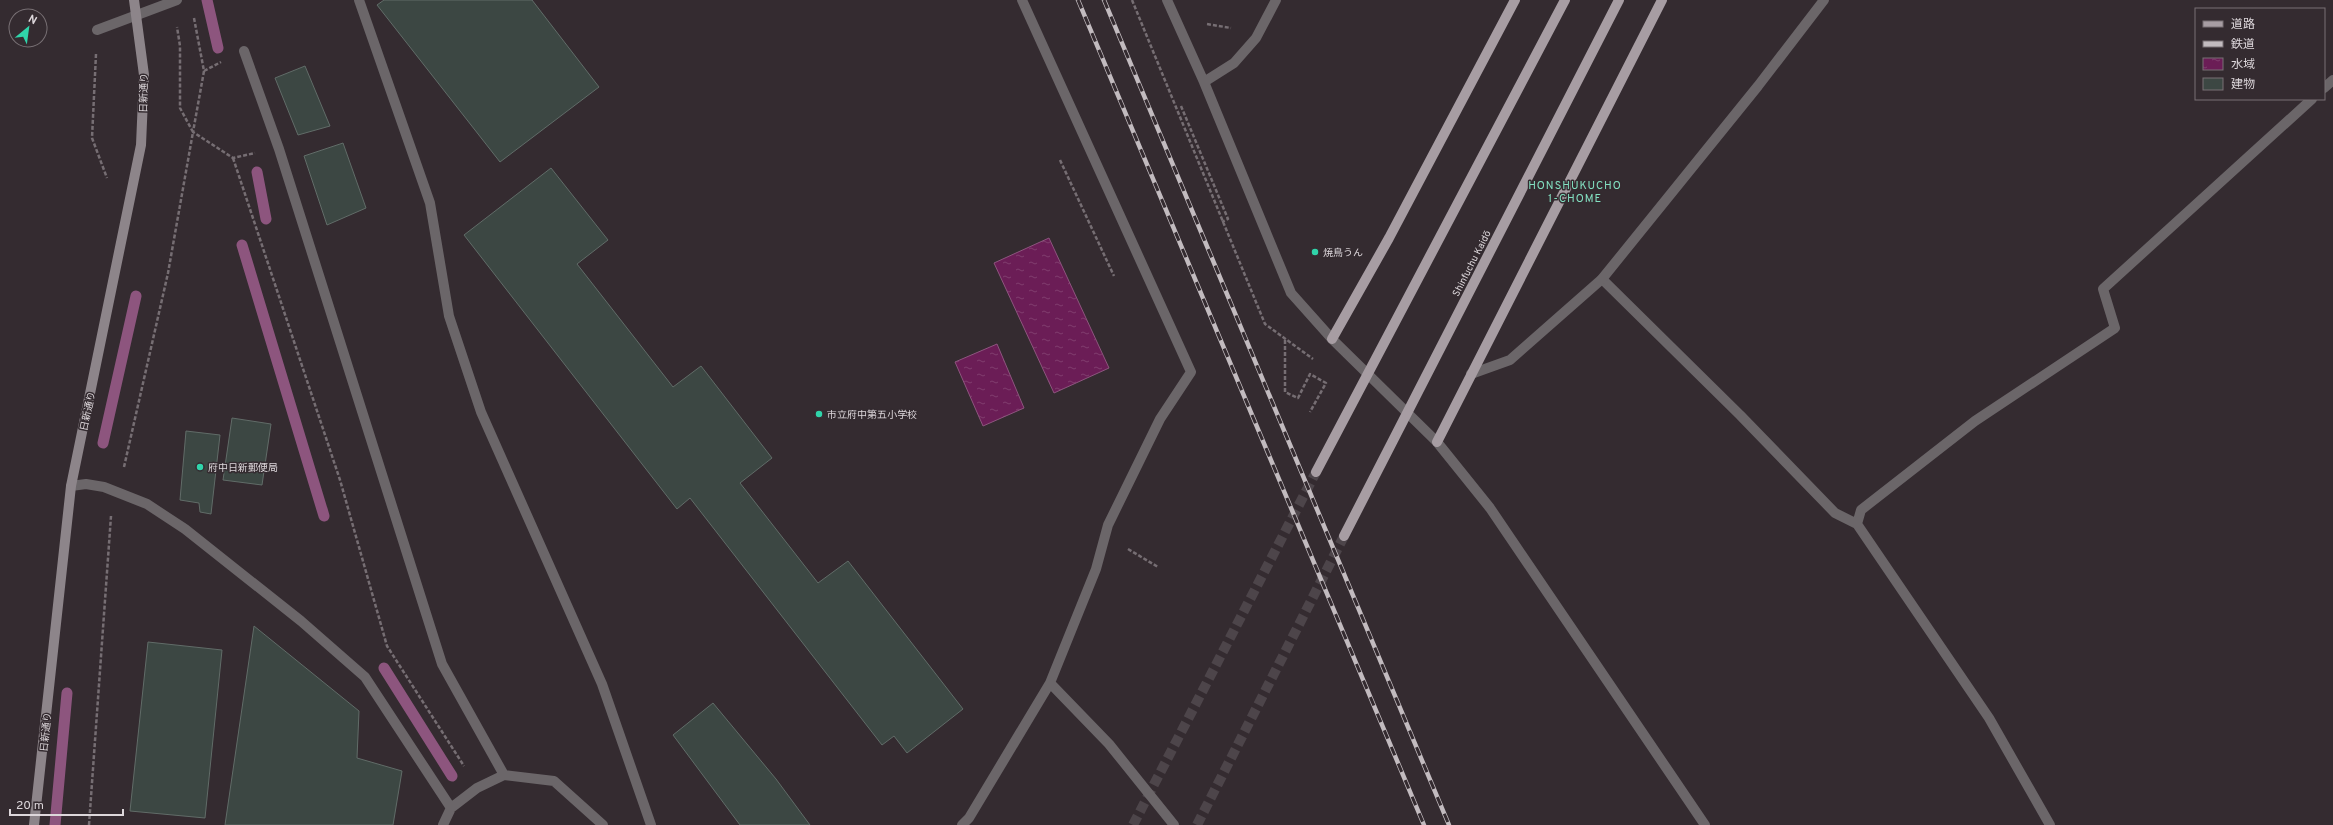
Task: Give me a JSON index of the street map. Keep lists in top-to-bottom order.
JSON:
{
  "streets": {
    "main road": ["Shinfuchu Kaidō"],
    "street": ["日新通り"]
  },
  "districts": ["HONSHUKUCHO 1-CHOME"],
  "places": ["焼鳥うん", "市立府中第五小学校", "府中日新郵便局"],
  "legend": [
    "道路",
    "鉄道",
    "水域",
    "建物"
  ],
  "scale_bar": "20 m",
  "north": "top right"
}
